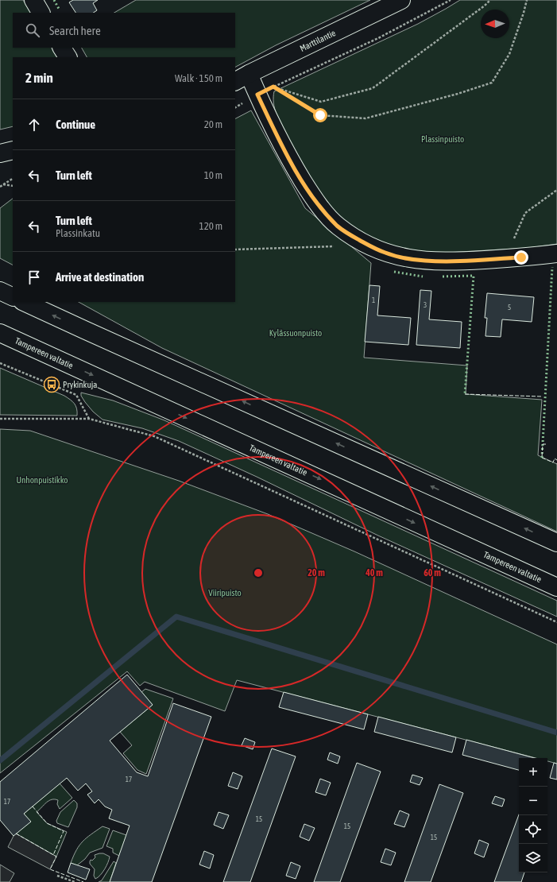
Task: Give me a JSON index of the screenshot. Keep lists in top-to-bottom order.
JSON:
{
  "streets": {
    "main road": ["Marttilantie", "Tampereen valtatie"]
  },
  "parks": [
    "Plassinpuisto",
    "Kylässuonpuisto",
    "Unhonpuistikko",
    "Viiripuisto"
  ],
  "places": {
    "bus stop": ["Prykinkuja"]
  },
  "house_numbers": [
    "1",
    "3",
    "5",
    "17",
    "17",
    "15",
    "15",
    "15"
  ],
  "north": "left",
  "page": {
    "search": "Search here",
    "heading": ["2 min", "Walk · 150 m"],
    "list": [
      ["Continue", "20 m"],
      ["Turn left", "10 m"],
      ["Turn left", "Plassinkatu", "120 m"],
      "Arrive at destination"
    ],
    "map_buttons": ["+", "−"]
  },
  "rings": ["20 m", "40 m", "60 m"]
}
